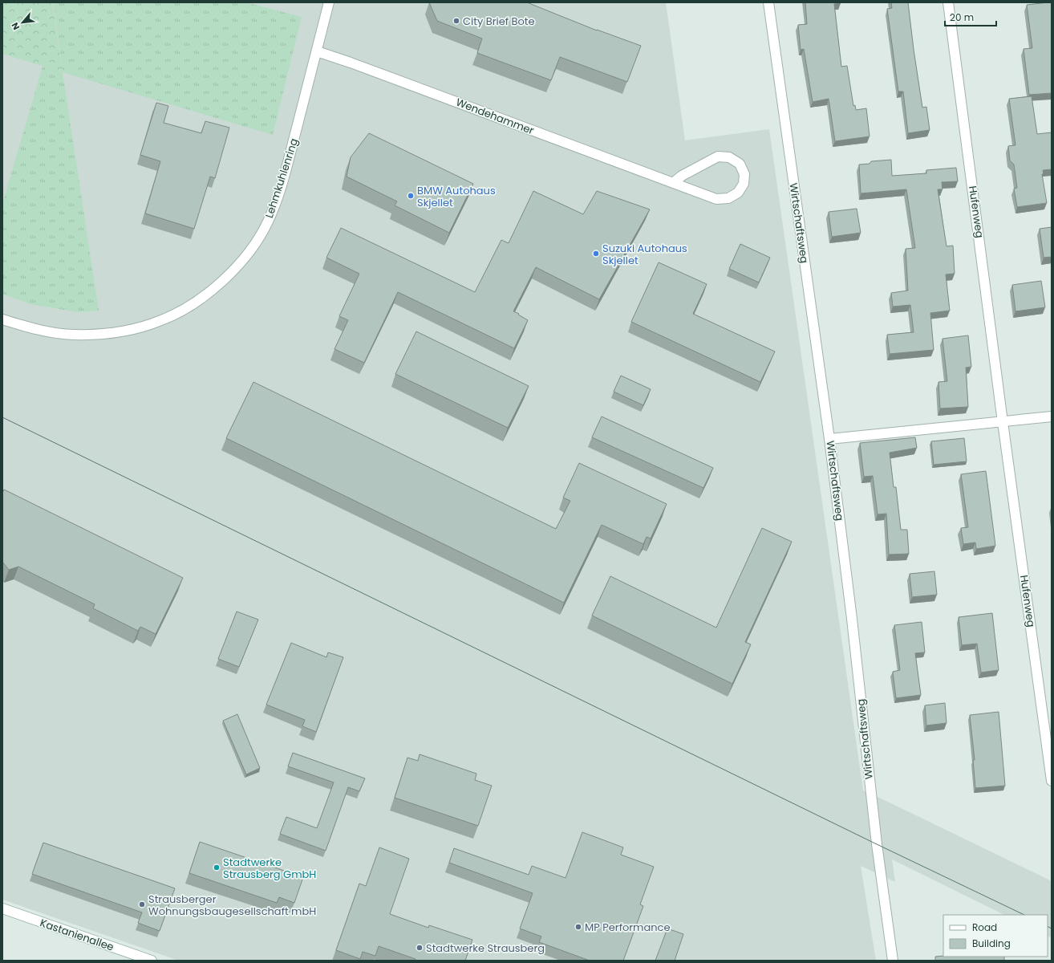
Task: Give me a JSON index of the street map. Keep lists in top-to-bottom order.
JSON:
{
  "streets": {
    "street": [
      "Wendehammer",
      "Lehmkuhlenring",
      "Hufenweg",
      "Wirtschaftsweg",
      "Kastanienallee"
    ]
  },
  "crossings": [
    ["Wendehammer", "Lehmkuhlenring"]
  ],
  "places": [
    "City Brief Bote",
    "BMW Autohaus Skjellet",
    "Suzuki Autohaus Skjellet",
    "Stadtwerke Strausberg GmbH",
    "Strausberger Wohnungsbaugesellschaft mbH",
    "MP Performance",
    "Stadtwerke Strausberg"
  ],
  "legend": ["Road", "Building"],
  "scale_bar": "20 m",
  "north": "bottom left"
}
